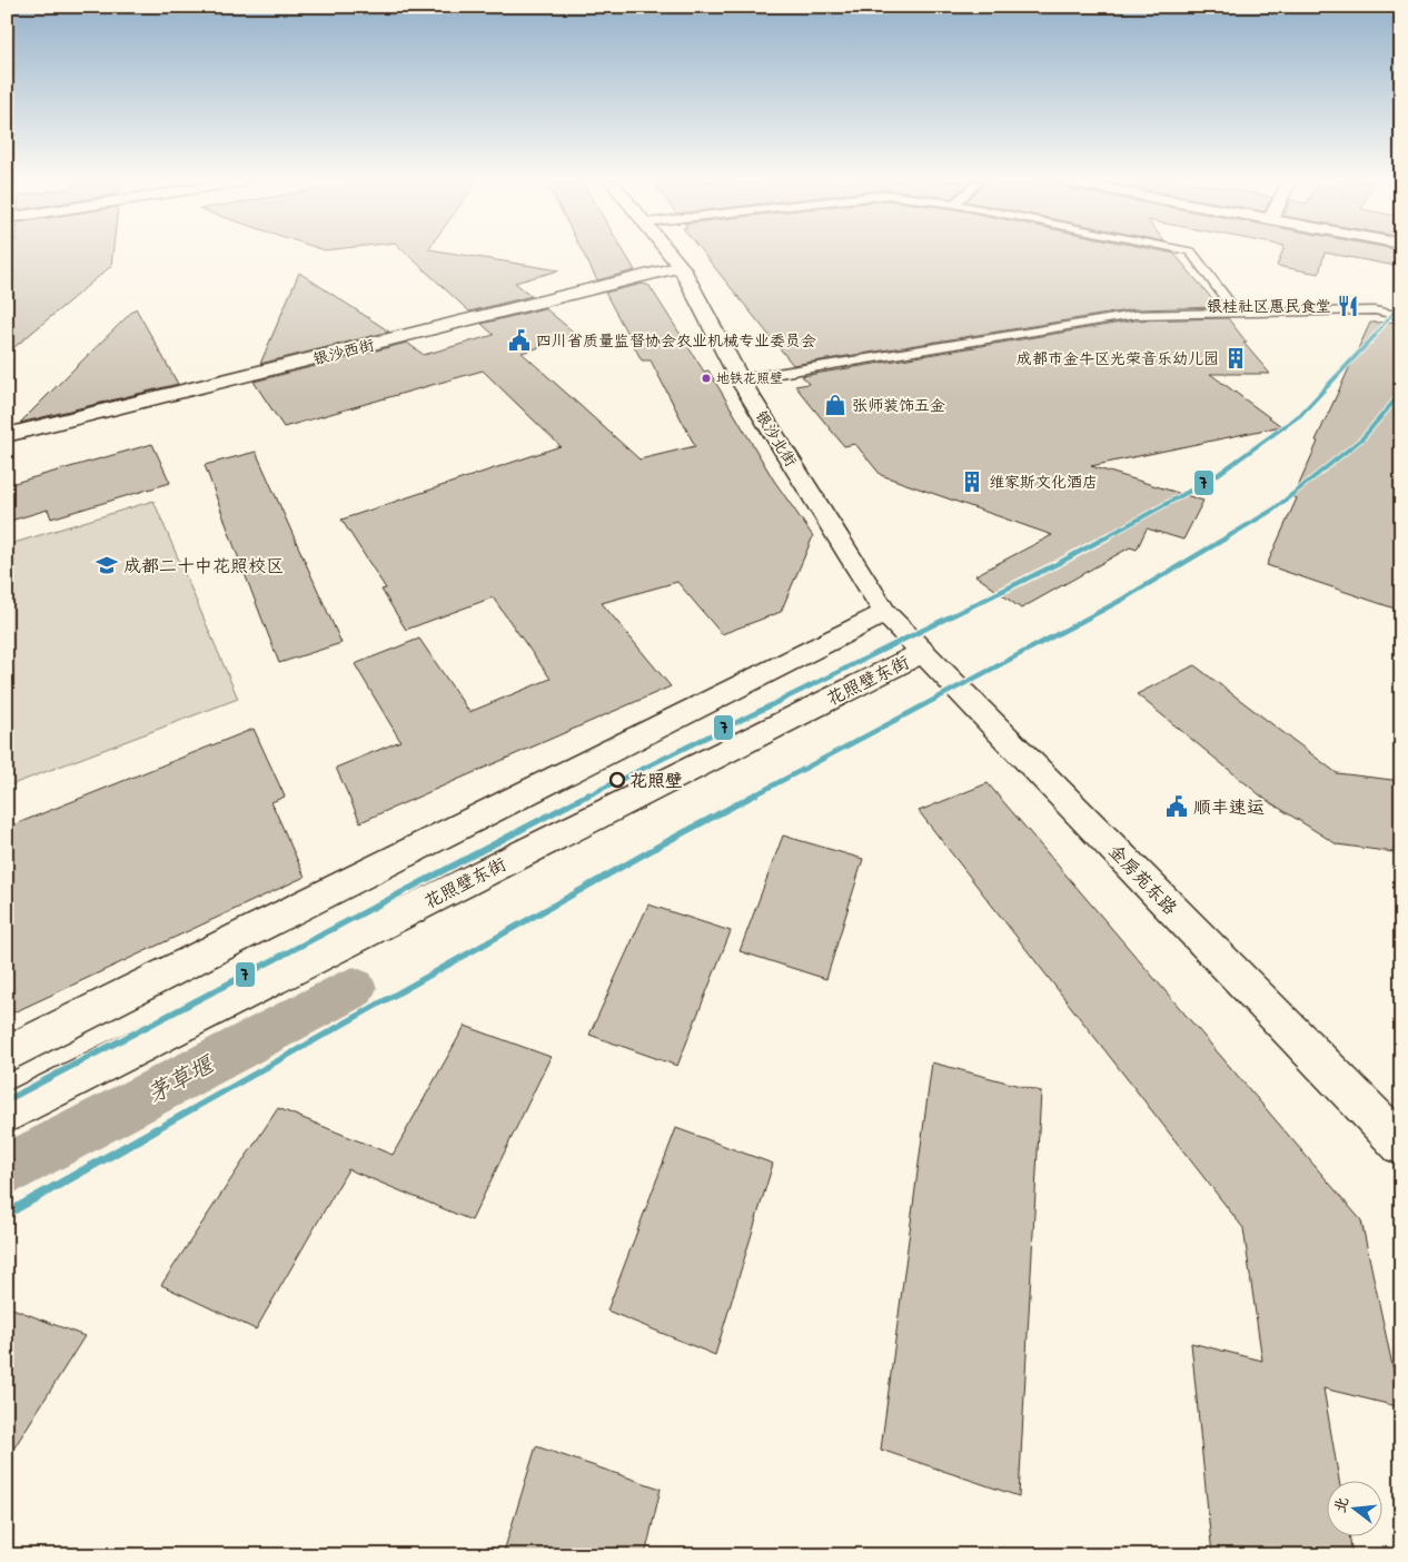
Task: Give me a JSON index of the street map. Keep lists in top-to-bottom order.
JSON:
{
  "streets": {
    "street": [
      "银沙西街",
      "银沙北街",
      "花照壁东街",
      "金房苑东路"
    ]
  },
  "crossings": [
    ["银沙西街", "银沙北街"],
    ["银沙北街", "金房苑东路"],
    ["花照壁东街", "金房苑东路"]
  ],
  "water": ["茅草堰"],
  "places": {
    "restaurant": ["银桂社区惠民食堂"],
    "public building": ["四川省质量监督协会农业机械专业委员会", "顺丰速运"],
    "building": ["成都市金牛区光荣音乐幼儿园", "维家斯文化酒店"],
    "other": ["地铁花照壁", "花照壁"],
    "shop": ["张师装饰五金"],
    "school or university": ["成都二十中花照校区"]
  },
  "lines": ["transit line 7"],
  "north": "left"
}
